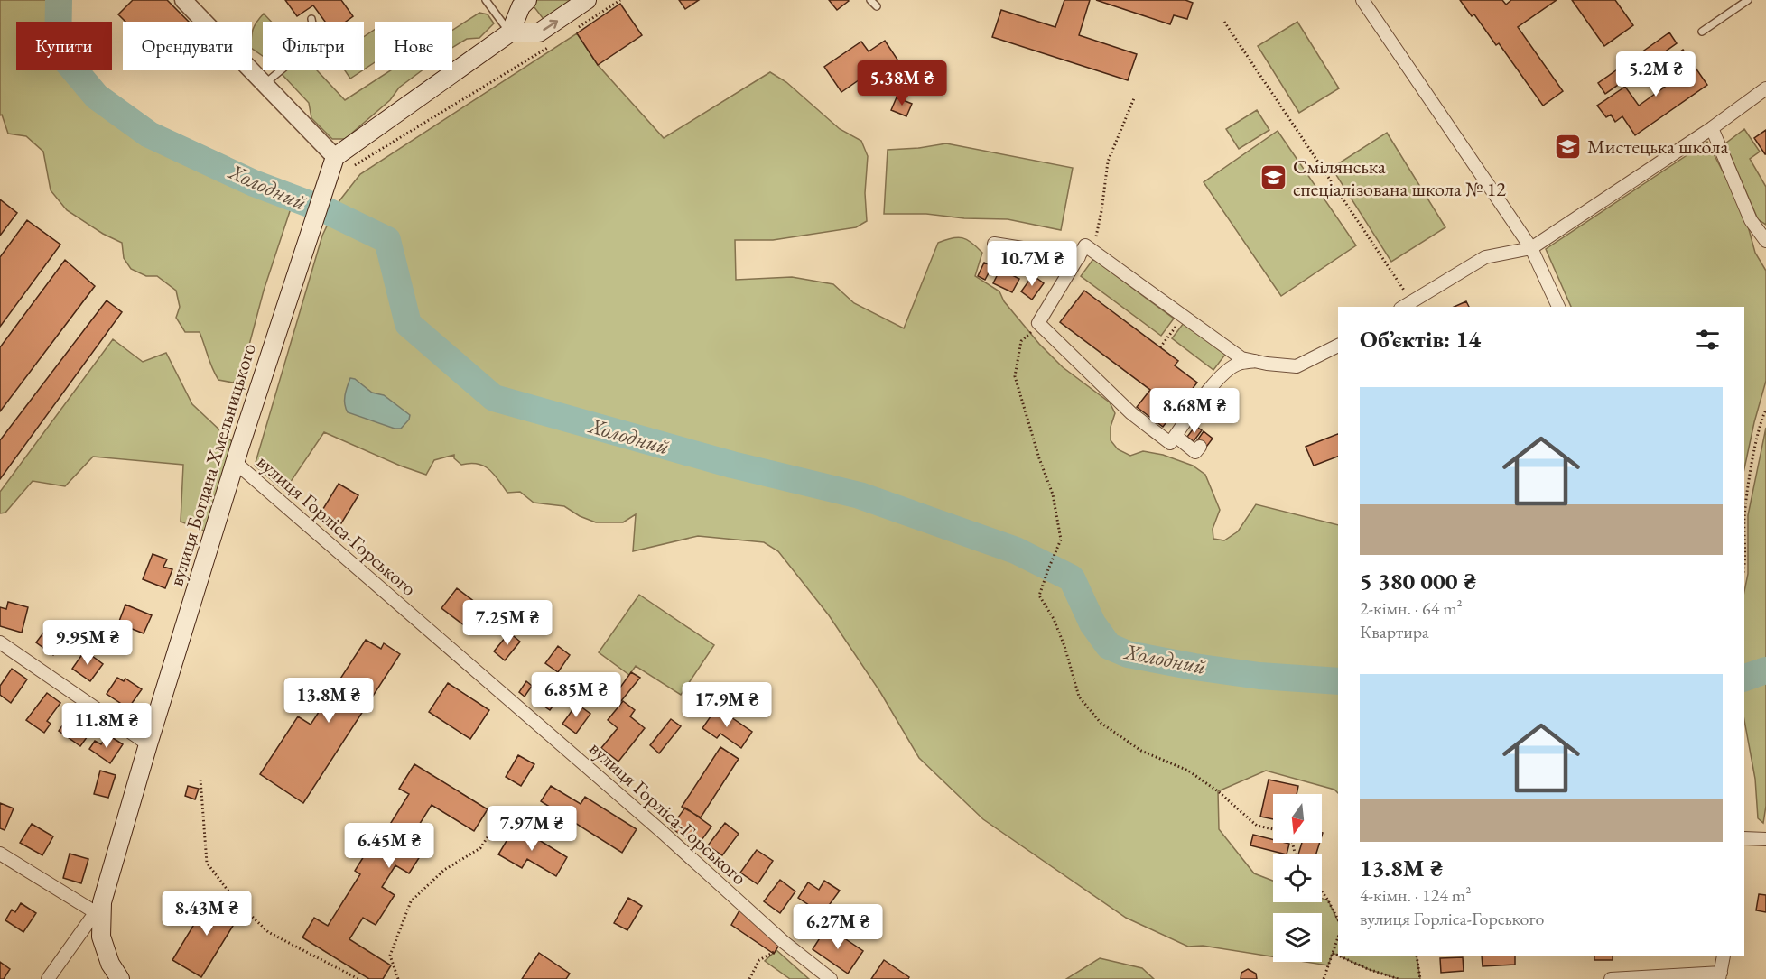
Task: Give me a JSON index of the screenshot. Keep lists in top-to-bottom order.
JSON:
{
  "streets": {
    "main road": ["вулиця Богдана Хмельницького"],
    "street": ["вулиця Горліса-Горського"]
  },
  "crossings": [
    ["вулиця Богдана Хмельницького", "вулиця Горліса-Горського"]
  ],
  "water": ["Холодний"],
  "places": {
    "school or university": ["Мистецька школа", "Смілянська спеціалізована школа № 12"]
  },
  "north": "bottom",
  "page": {
    "chip": [
      "Купити",
      "Орендувати",
      "Фільтри",
      "Нове"
    ],
    "price": [
      "5.2M ₴",
      "5.38M ₴",
      "10.7M ₴",
      "8.68M ₴",
      "7.25M ₴",
      "9.95M ₴",
      "6.85M ₴",
      "13.8M ₴",
      "17.9M ₴",
      "11.8M ₴",
      "7.97M ₴",
      "6.45M ₴",
      "8.43M ₴",
      "6.27M ₴"
    ],
    "heading": "Об’єктів: 14",
    "list": [
      {
        "name": "5 380 000 ₴",
        "note": "2-кімн. · 64 m² · Квартира"
      },
      {
        "name": "13.8M ₴",
        "note": "4-кімн. · 124 m² · вулиця Горліса-Горського"
      }
    ]
  }
}
